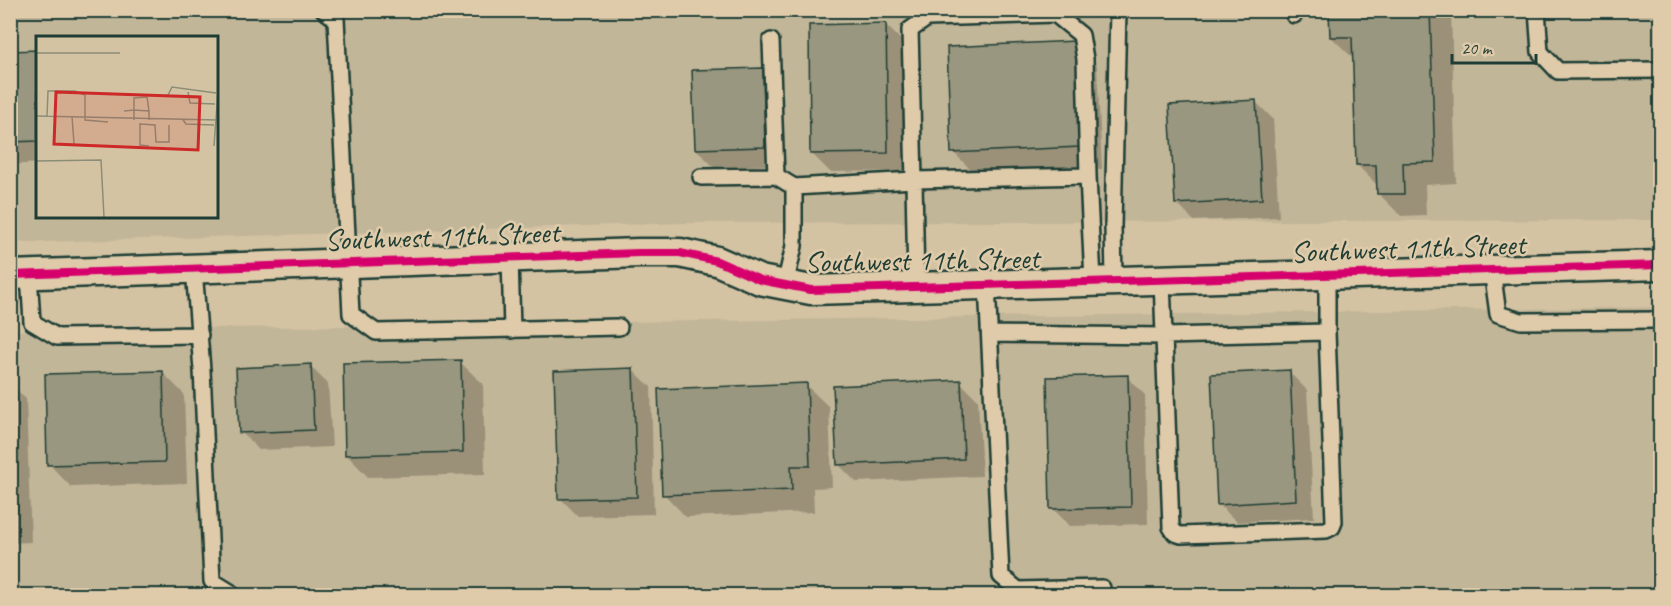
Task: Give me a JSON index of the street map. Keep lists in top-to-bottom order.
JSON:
{
  "streets": {
    "street": ["Southwest 11th Street"]
  },
  "scale_bar": "20 m"
}
